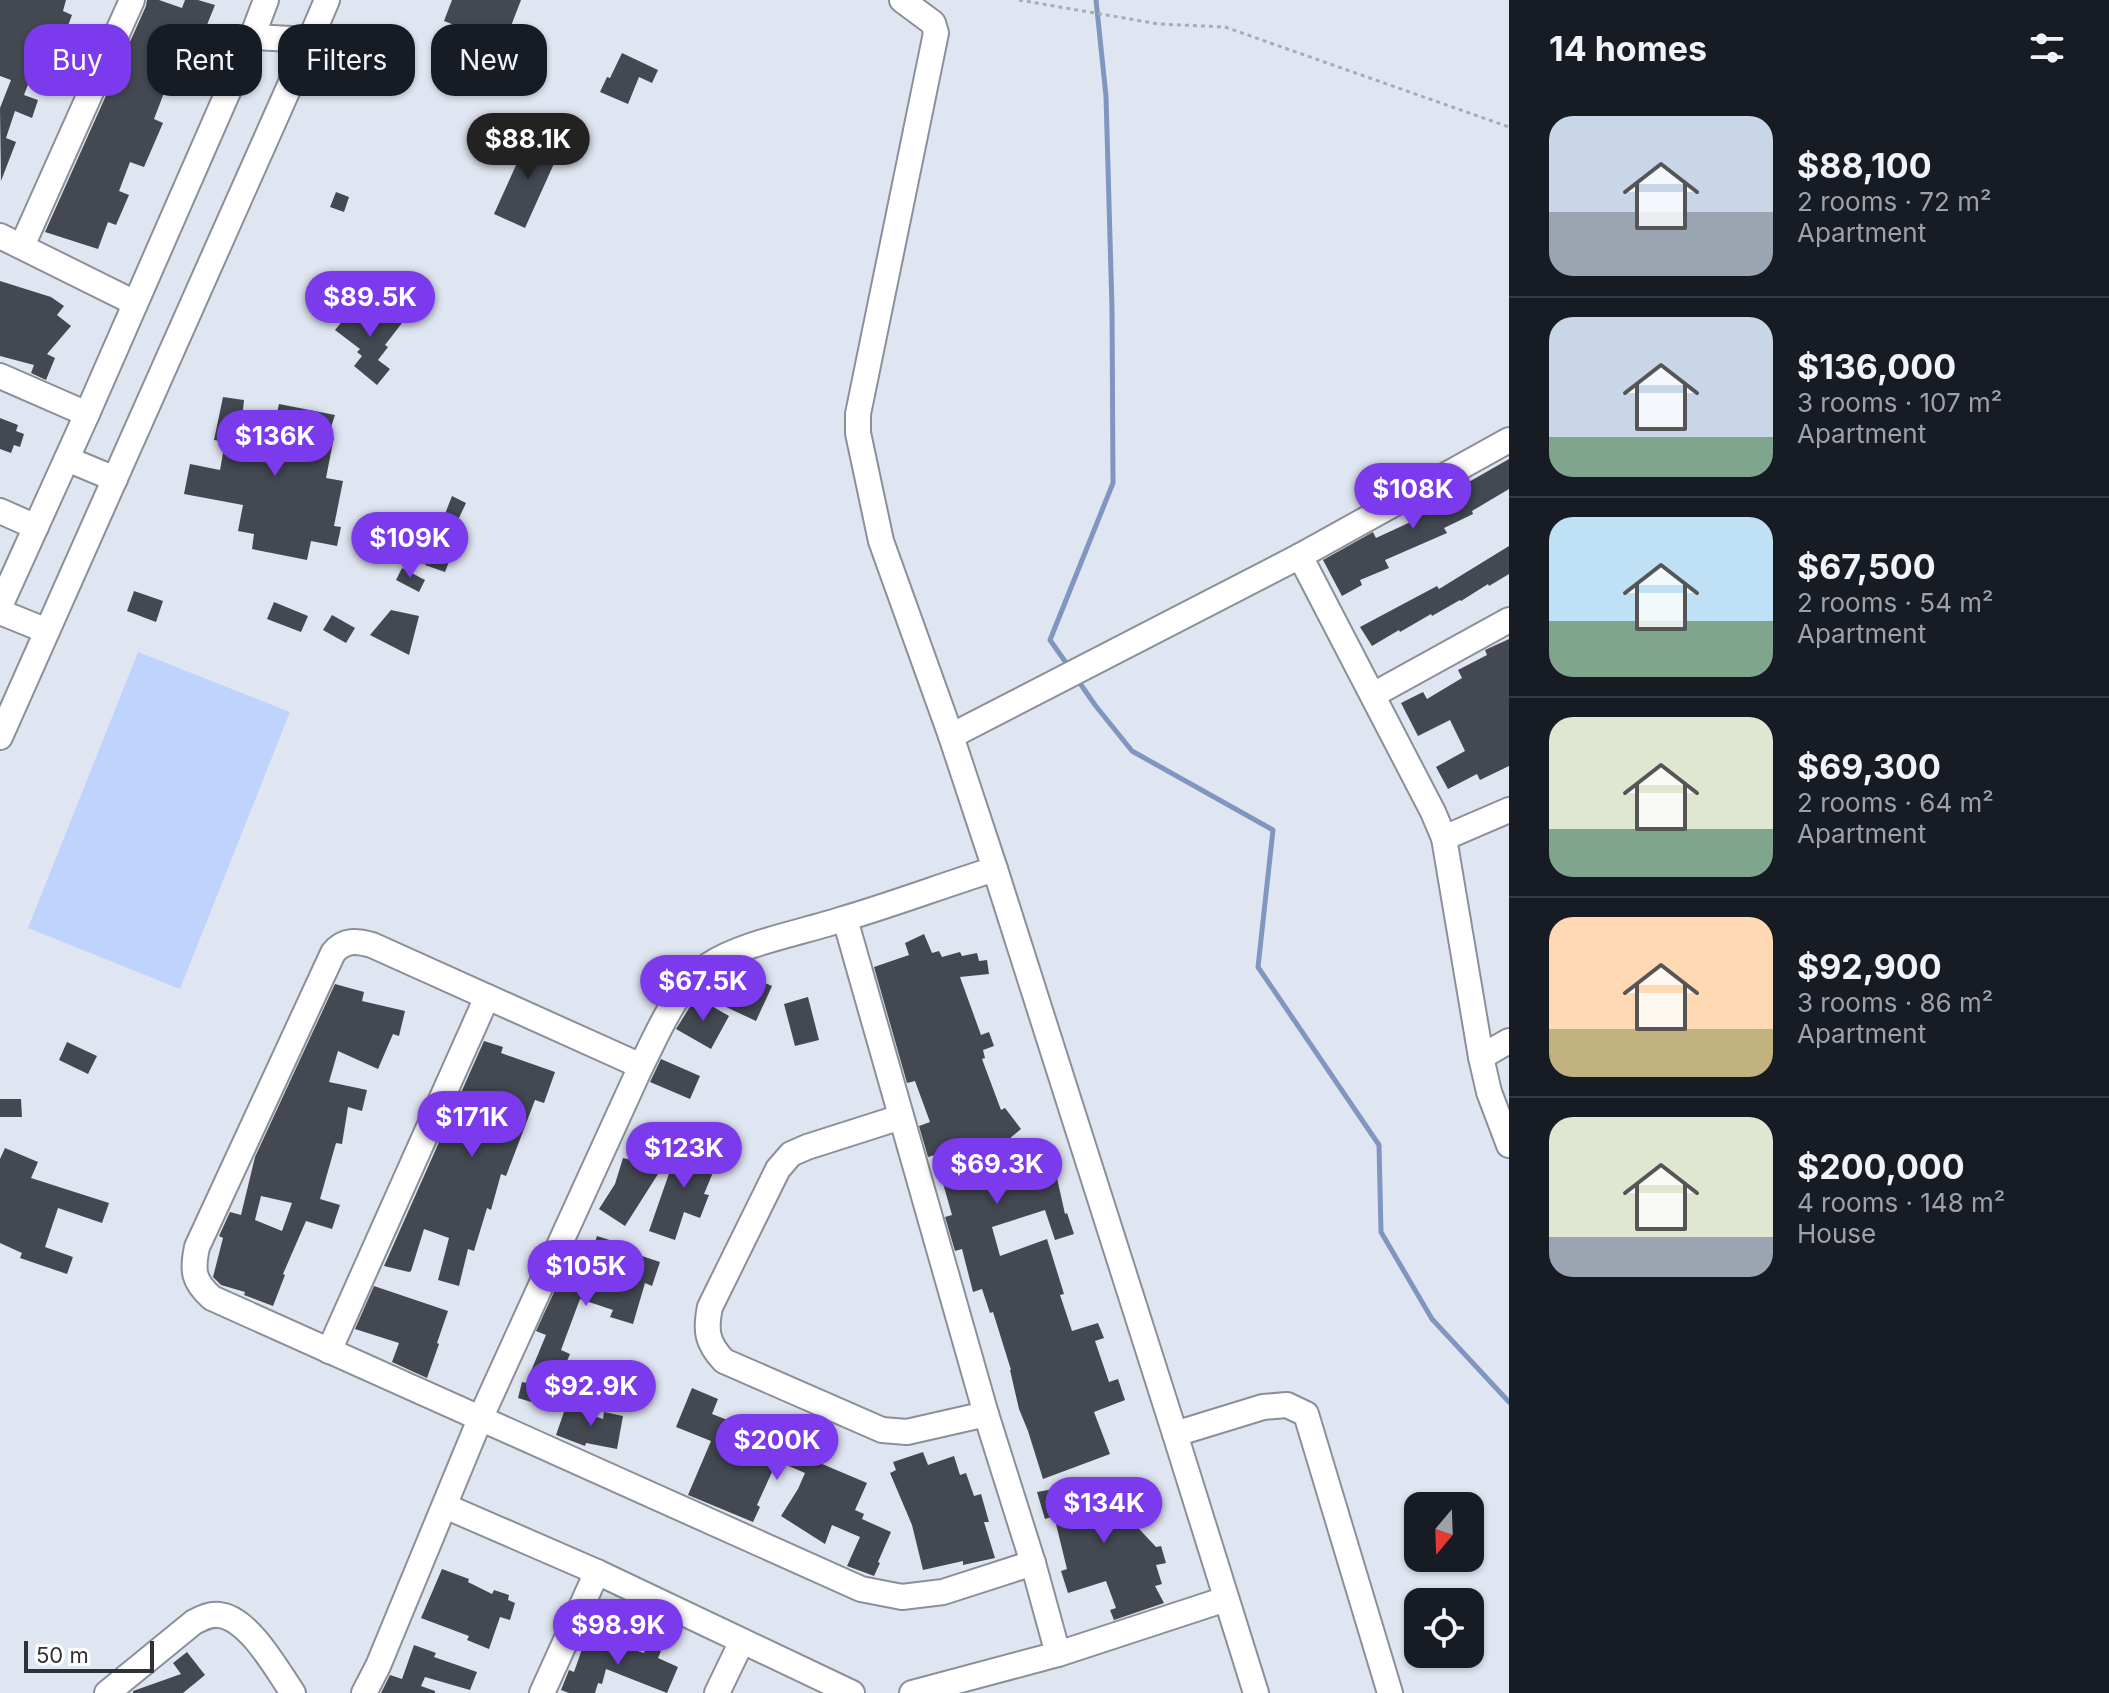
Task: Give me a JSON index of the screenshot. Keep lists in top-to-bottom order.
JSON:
{
  "scale_bar": "50 m",
  "north": "bottom",
  "page": {
    "heading": "14 homes",
    "chip": [
      "Buy",
      "Rent",
      "Filters",
      "New"
    ],
    "list": [
      {
        "name": "$88,100",
        "note": "2 rooms · 72 m² · Apartment"
      },
      {
        "name": "$136,000",
        "note": "3 rooms · 107 m² · Apartment"
      },
      {
        "name": "$67,500",
        "note": "2 rooms · 54 m² · Apartment"
      },
      {
        "name": "$69,300",
        "note": "2 rooms · 64 m² · Apartment"
      },
      {
        "name": "$92,900",
        "note": "3 rooms · 86 m² · Apartment"
      },
      {
        "name": "$200,000",
        "note": "4 rooms · 148 m² · House"
      }
    ],
    "price": [
      "$88.1K",
      "$89.5K",
      "$136K",
      "$108K",
      "$109K",
      "$67.5K",
      "$171K",
      "$123K",
      "$69.3K",
      "$105K",
      "$92.9K",
      "$200K",
      "$134K",
      "$98.9K"
    ],
    "scale": "50 m"
  }
}
